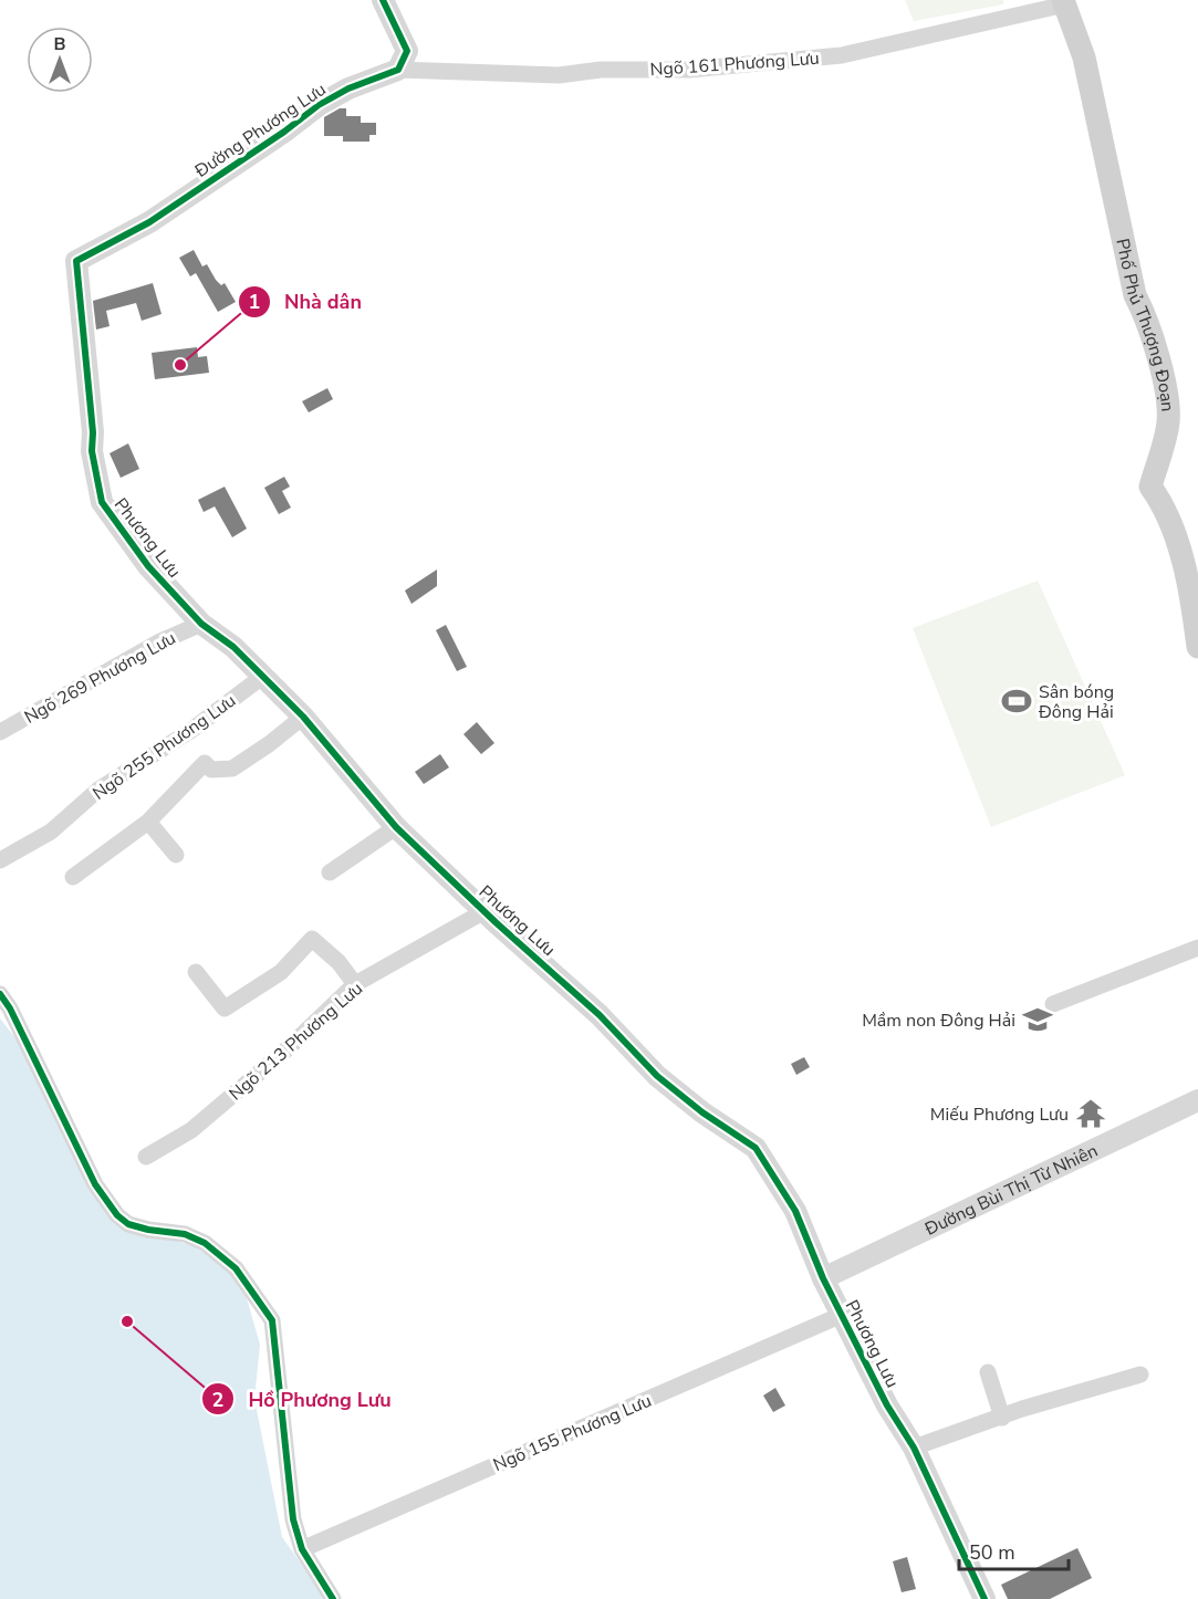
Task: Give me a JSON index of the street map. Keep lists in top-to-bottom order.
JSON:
{
  "streets": {
    "main road": ["Phố Phủ Thượng Đoạn"],
    "street": [
      "Ngõ 161 Phương Lưu",
      "Đường Phương Lưu",
      "Phương Lưu",
      "Ngõ 269 Phương Lưu",
      "Ngõ 255 Phương Lưu",
      "Ngõ 213 Phương Lưu",
      "Đường Bùi Thị Từ Nhiên",
      "Ngõ 155 Phương Lưu"
    ]
  },
  "crossings": [
    ["Ngõ 161 Phương Lưu", "Đường Phương Lưu"],
    ["Ngõ 161 Phương Lưu", "Phố Phủ Thượng Đoạn"],
    ["Đường Phương Lưu", "Phương Lưu"],
    ["Phương Lưu", "Ngõ 269 Phương Lưu"],
    ["Phương Lưu", "Ngõ 255 Phương Lưu"],
    ["Phương Lưu", "Ngõ 213 Phương Lưu"],
    ["Phương Lưu", "Đường Bùi Thị Từ Nhiên"],
    ["Phương Lưu", "Ngõ 155 Phương Lưu"]
  ],
  "places": {
    "other": ["Nhà dân", "Hồ Phương Lưu"],
    "sports": ["Sân bóng Đông Hải"],
    "school or university": ["Mầm non Đông Hải"],
    "temple": ["Miếu Phương Lưu"]
  },
  "scale_bar": "50 m",
  "north": "top"
}
